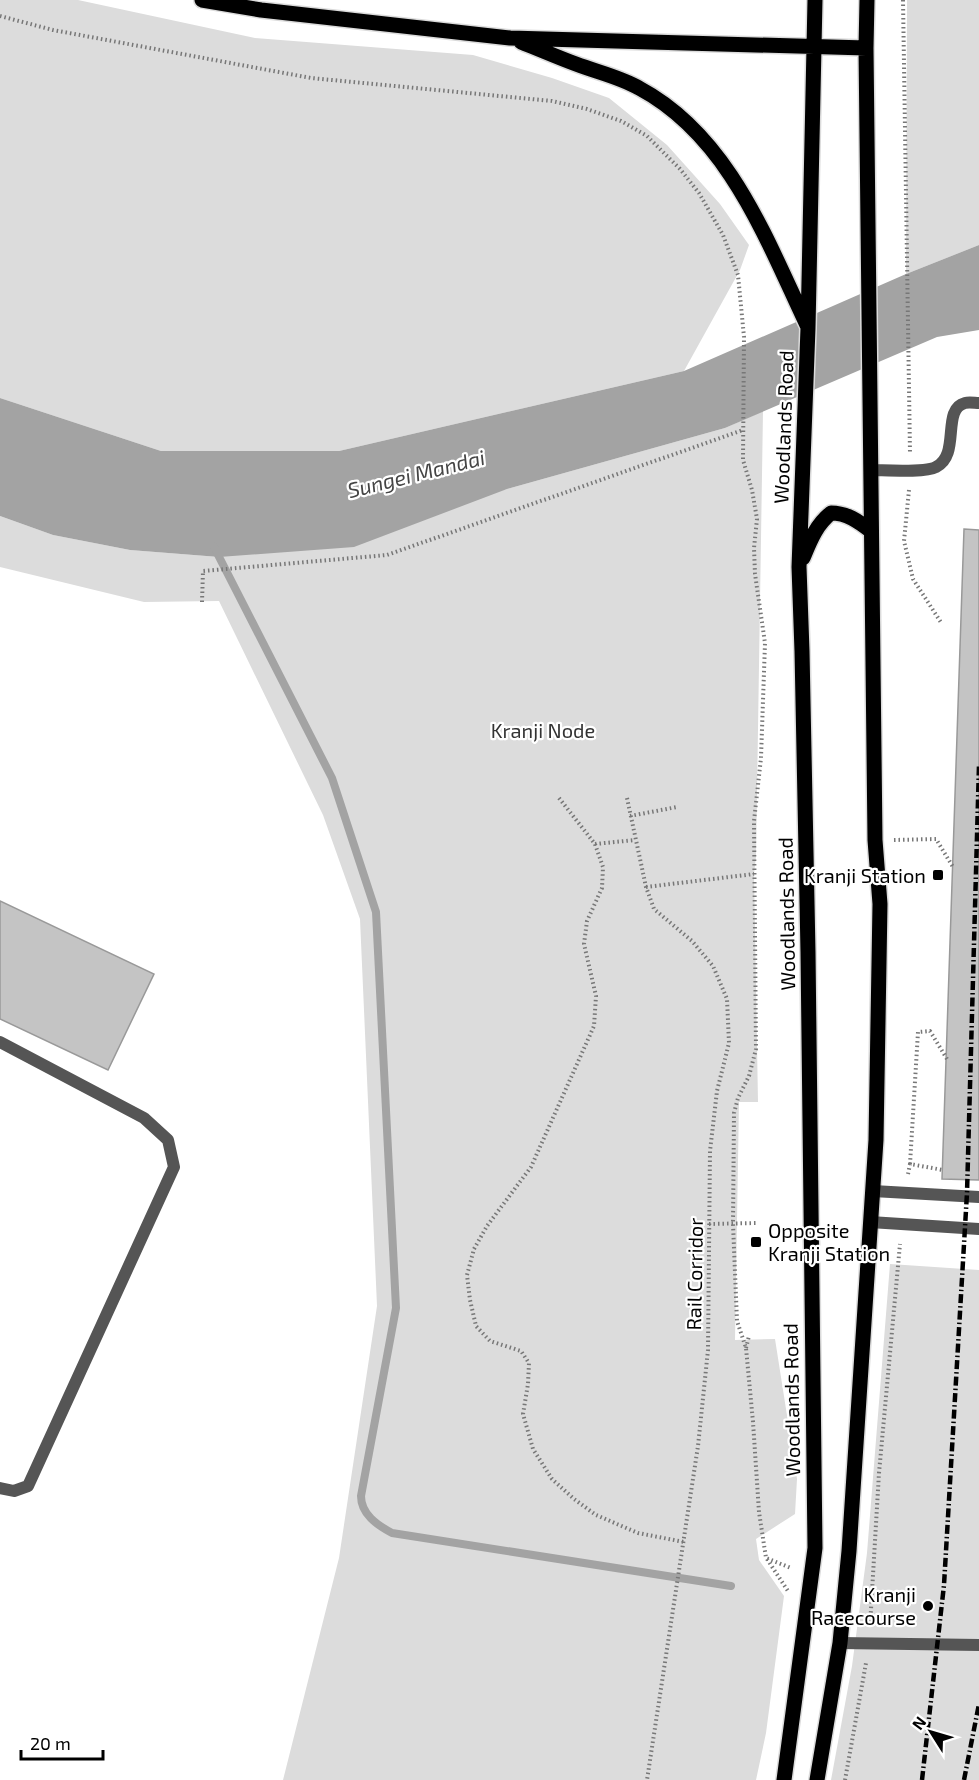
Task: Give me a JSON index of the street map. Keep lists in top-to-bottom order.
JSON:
{
  "streets": {
    "main road": ["Woodlands Road"],
    "path": ["Rail Corridor"]
  },
  "water": ["Sungei Mandai"],
  "parks": ["Kranji Node"],
  "places": {
    "transit": ["Kranji Station", "Opposite Kranji Station"],
    "other": ["Kranji Racecourse"]
  },
  "scale_bar": "20 m",
  "north": "top left"
}
